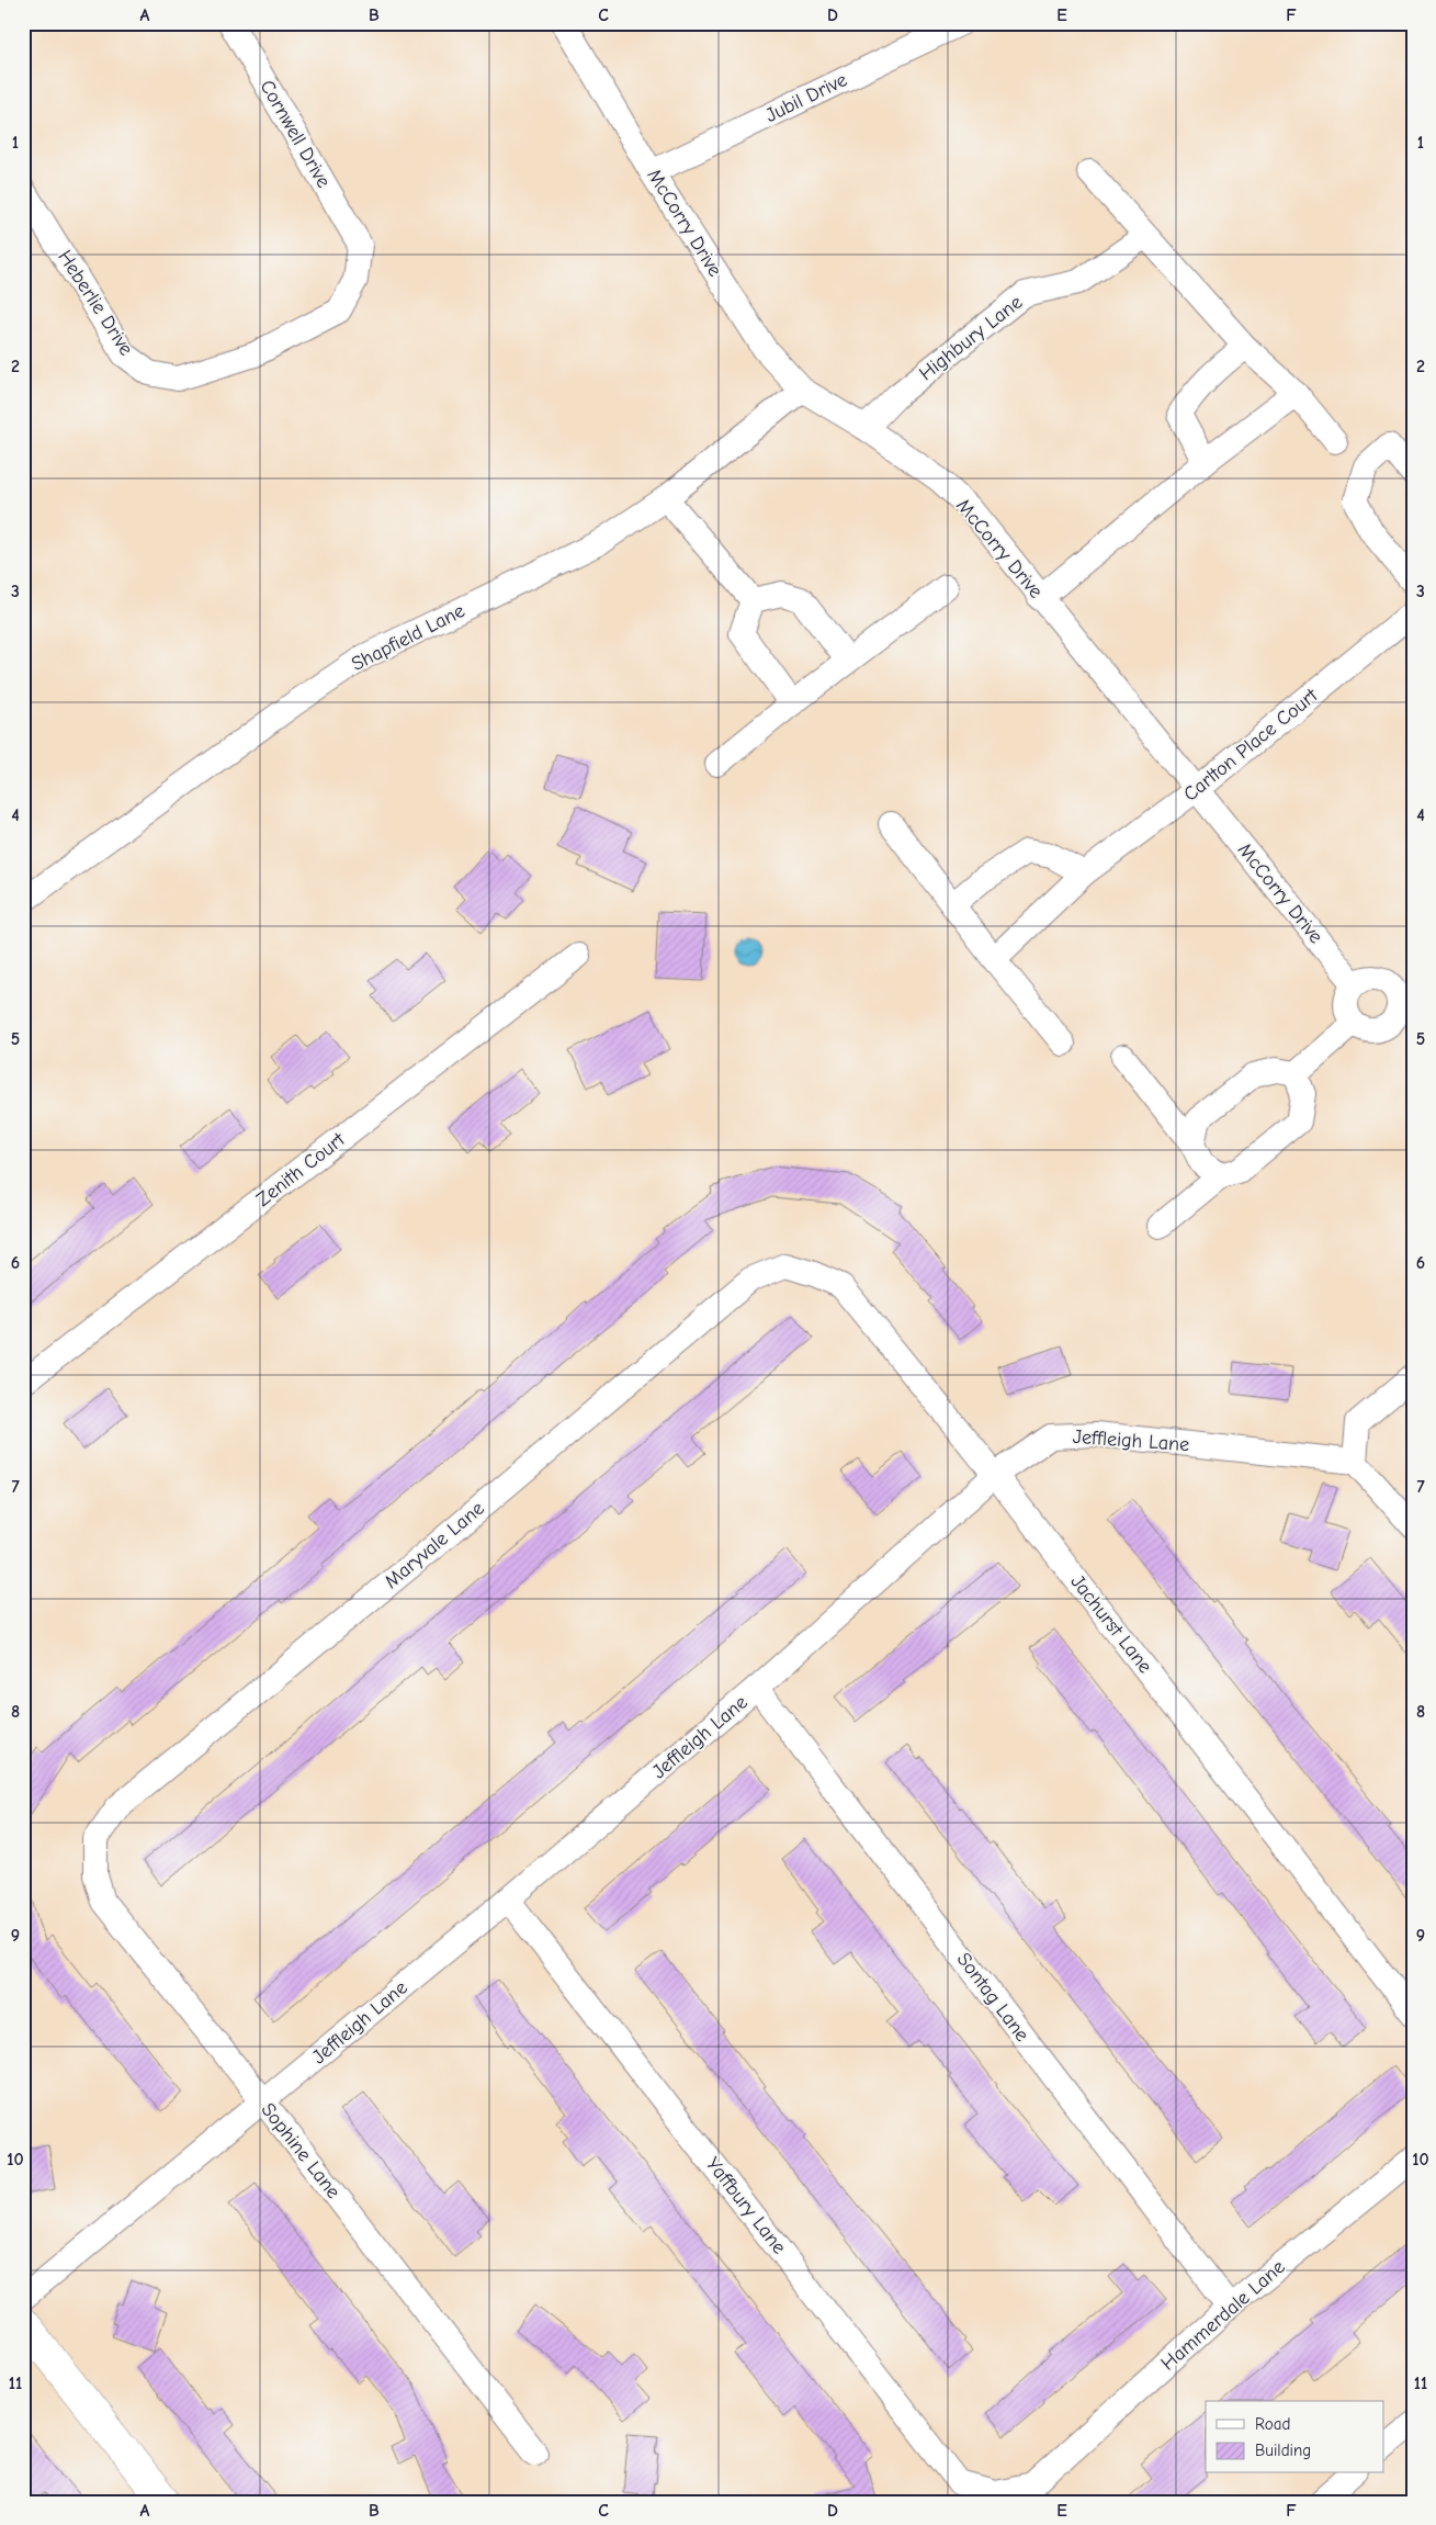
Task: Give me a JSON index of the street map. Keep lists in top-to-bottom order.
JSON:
{
  "streets": {
    "street": [
      "Jubil Drive",
      "Cornwell Drive",
      "McCorry Drive",
      "Heberlie Drive",
      "Highbury Lane",
      "Shapfield Lane",
      "Carlton Place Court",
      "Zenith Court",
      "Jeffleigh Lane",
      "Maryvale Lane",
      "Jachurst Lane",
      "Sontag Lane",
      "Sophine Lane",
      "Yaffbury Lane",
      "Hammerdale Lane"
    ]
  },
  "crossings": [
    ["Jubil Drive", "McCorry Drive"],
    ["Cornwell Drive", "Heberlie Drive"],
    ["McCorry Drive", "Highbury Lane"],
    ["McCorry Drive", "Shapfield Lane"],
    ["McCorry Drive", "Carlton Place Court"],
    ["Jeffleigh Lane", "Jachurst Lane"],
    ["Jeffleigh Lane", "Sontag Lane"],
    ["Jeffleigh Lane", "Sophine Lane"],
    ["Jeffleigh Lane", "Yaffbury Lane"],
    ["Maryvale Lane", "Jachurst Lane"],
    ["Maryvale Lane", "Sophine Lane"],
    ["Sontag Lane", "Hammerdale Lane"],
    ["Yaffbury Lane", "Hammerdale Lane"]
  ],
  "legend": ["Road", "Building"],
  "grid": {
    "columns": [
      "A",
      "B",
      "C",
      "D",
      "E",
      "F"
    ],
    "rows": [
      "1",
      "2",
      "3",
      "4",
      "5",
      "6",
      "7",
      "8",
      "9",
      "10",
      "11"
    ]
  }
}
